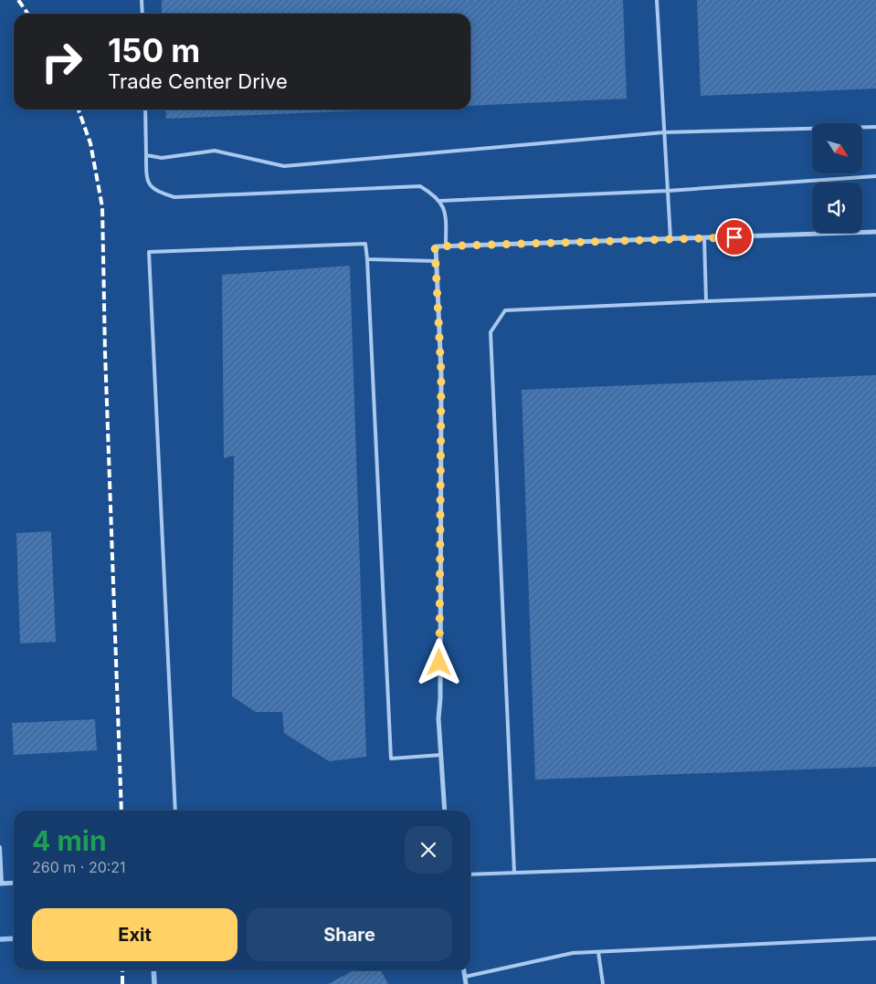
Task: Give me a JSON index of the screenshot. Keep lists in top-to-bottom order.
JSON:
{
  "north": "bottom right",
  "page": {
    "turn": ["150 m", "Trade Center Drive"],
    "heading": ["4 min", "260 m · 20:21"],
    "buttons": ["Exit", "Share"]
  }
}
